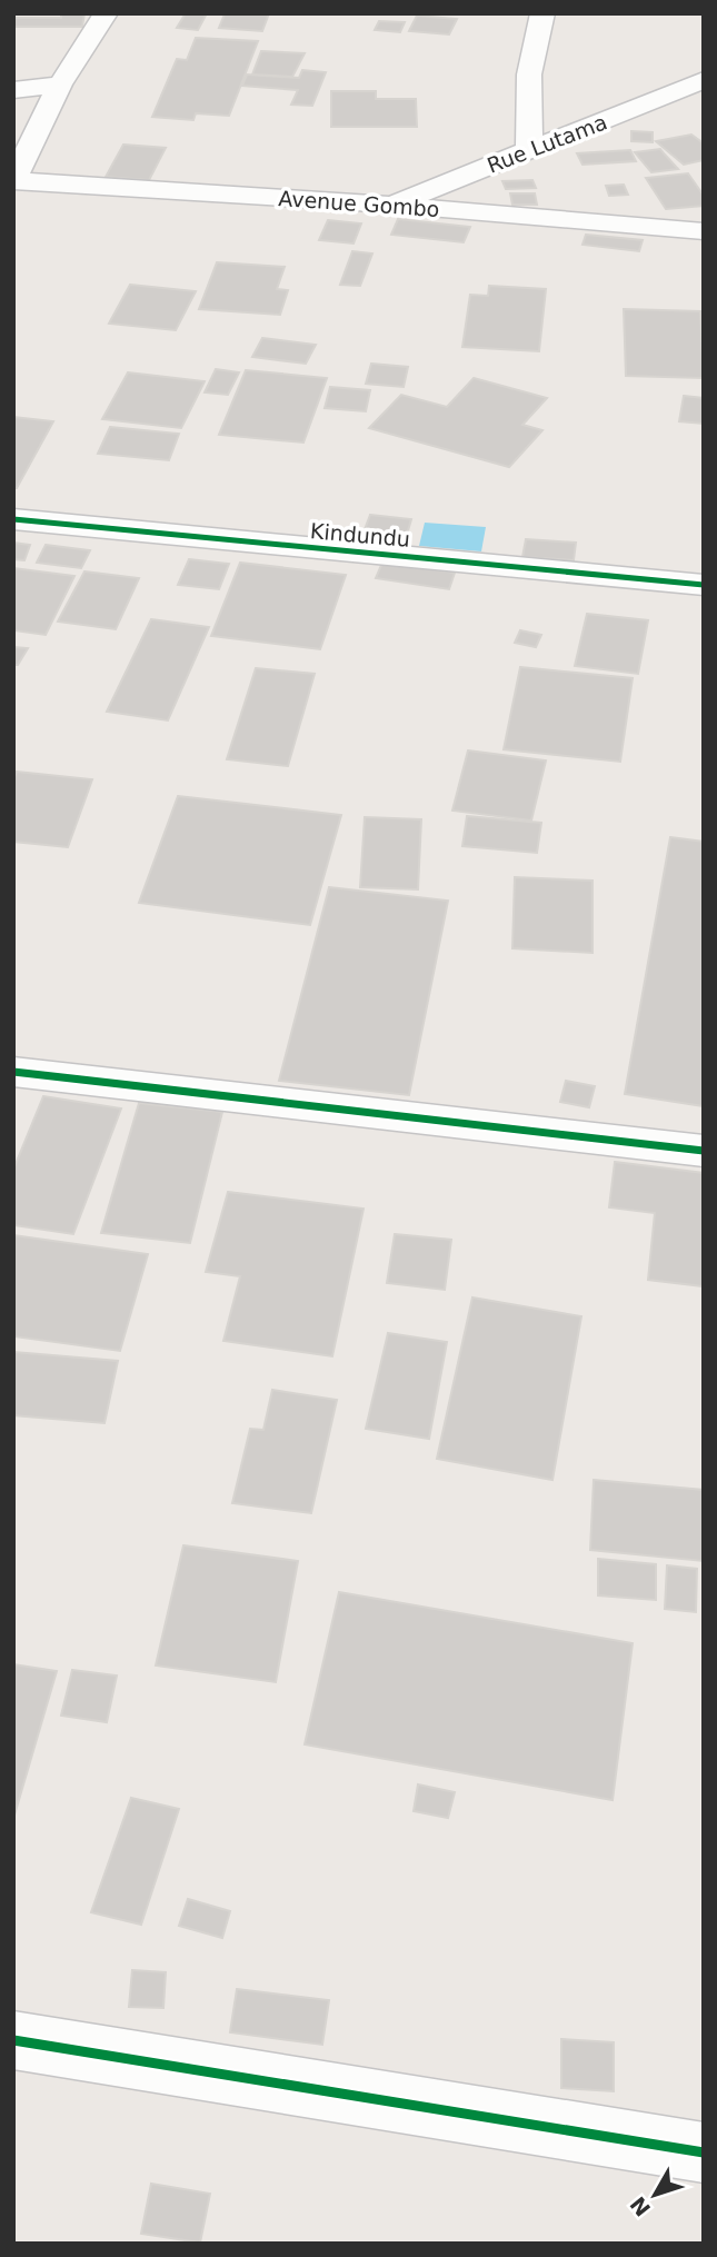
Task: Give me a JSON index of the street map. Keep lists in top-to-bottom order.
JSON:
{
  "streets": {
    "street": ["Rue Lutama", "Avenue Gombo", "Kindundu"]
  },
  "crossings": [
    ["Rue Lutama", "Avenue Gombo"]
  ],
  "north": "bottom left"
}
